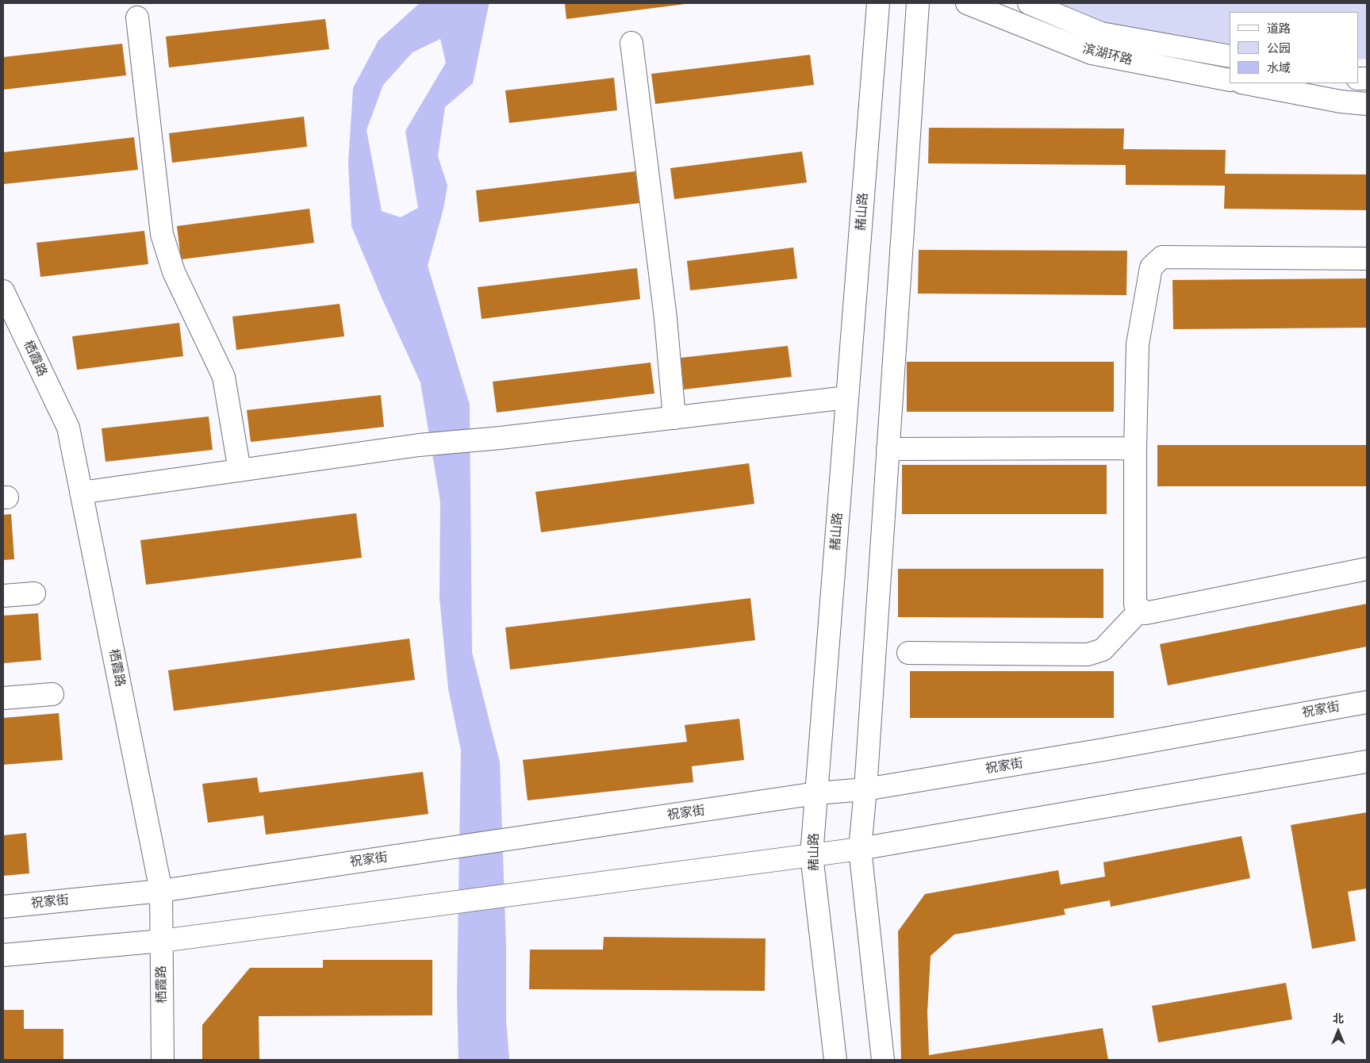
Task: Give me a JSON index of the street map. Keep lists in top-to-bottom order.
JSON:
{
  "streets": {
    "street": [
      "滨湖环路",
      "赭山路",
      "栖霞路",
      "祝家街"
    ]
  },
  "crossings": [
    ["赭山路", "祝家街"],
    ["栖霞路", "祝家街"]
  ],
  "legend": ["道路", "公园", "水域"],
  "north": "top"
}
